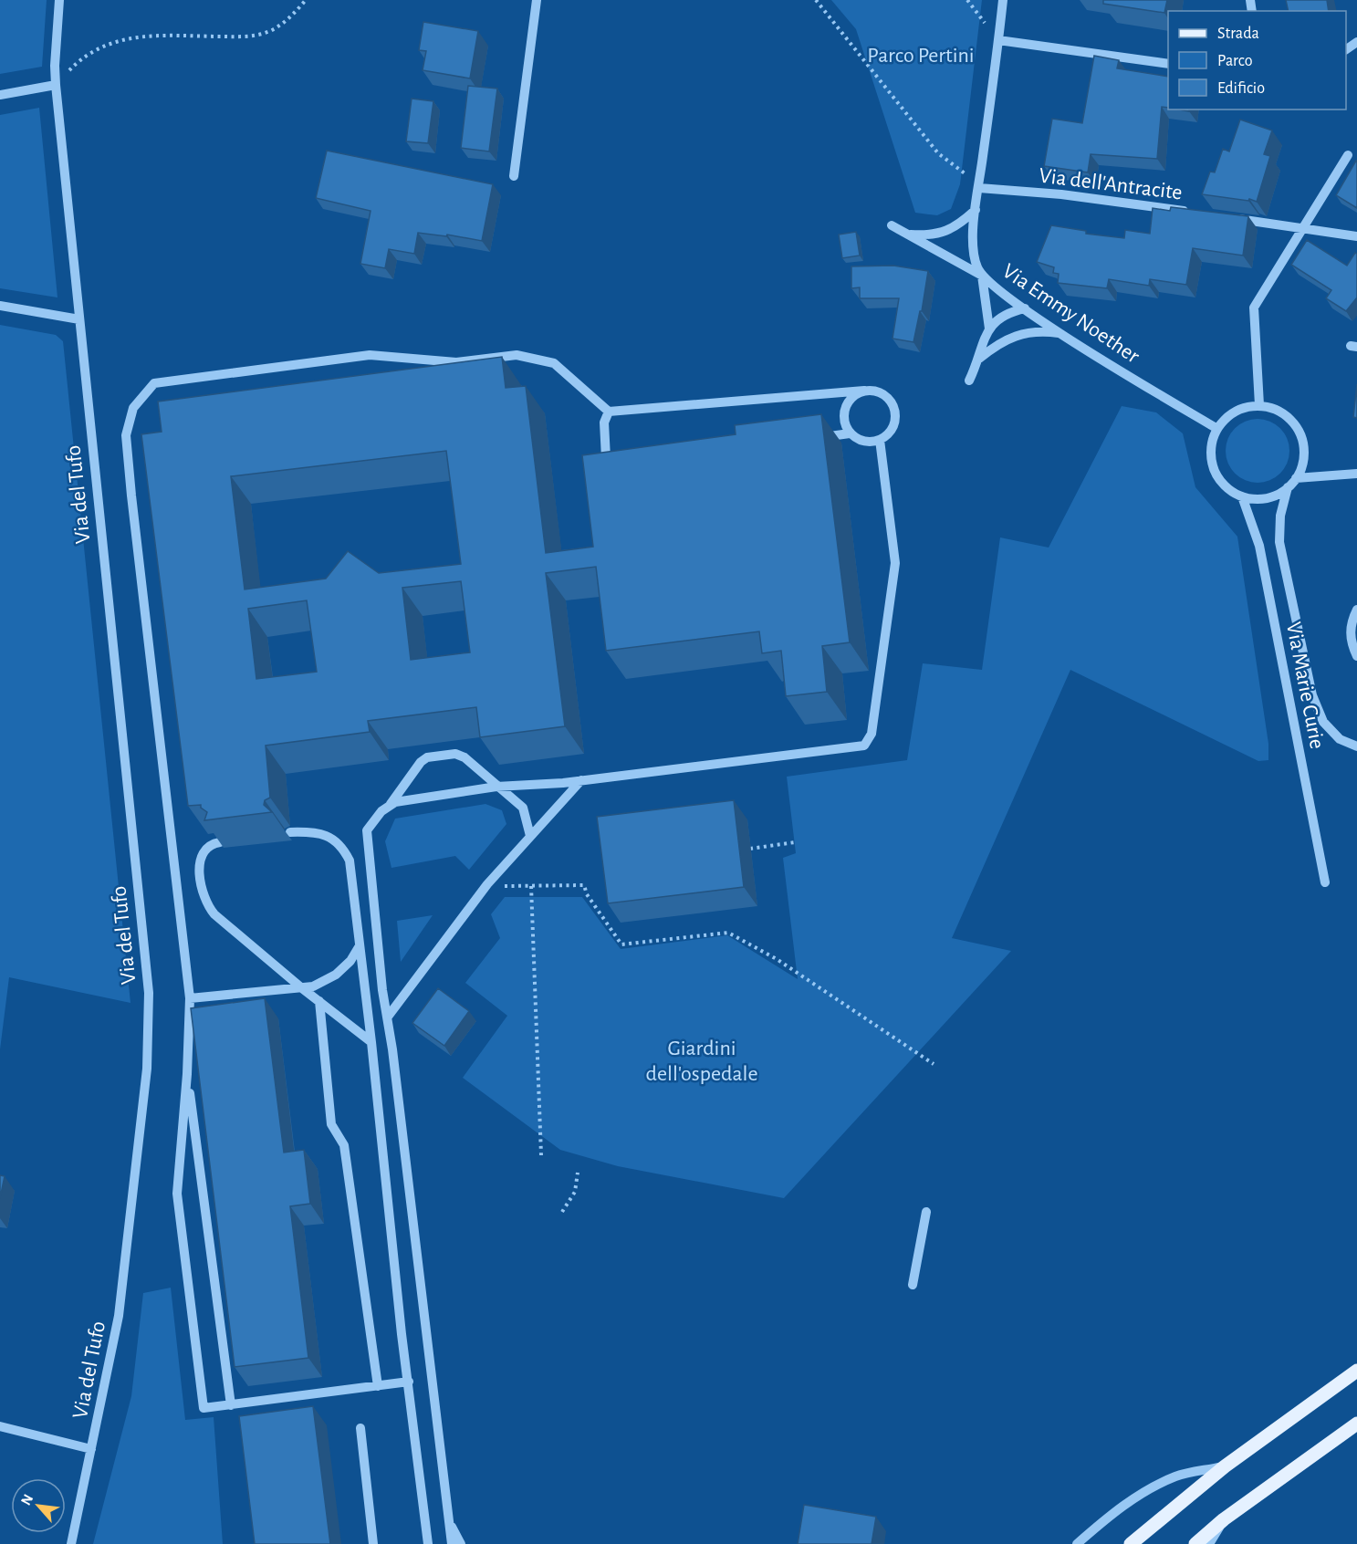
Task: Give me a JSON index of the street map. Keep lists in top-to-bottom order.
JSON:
{
  "streets": {
    "street": [
      "Via dell'Antracite",
      "Via Emmy Noether",
      "Via del Tufo",
      "Via Marie Curie"
    ]
  },
  "crossings": [
    ["Via dell'Antracite", "Via Emmy Noether"],
    ["Via Emmy Noether", "Via Marie Curie"]
  ],
  "parks": ["Parco Pertini", "Giardini dell'ospedale"],
  "legend": ["Strada", "Parco", "Edificio"],
  "north": "top left"
}
